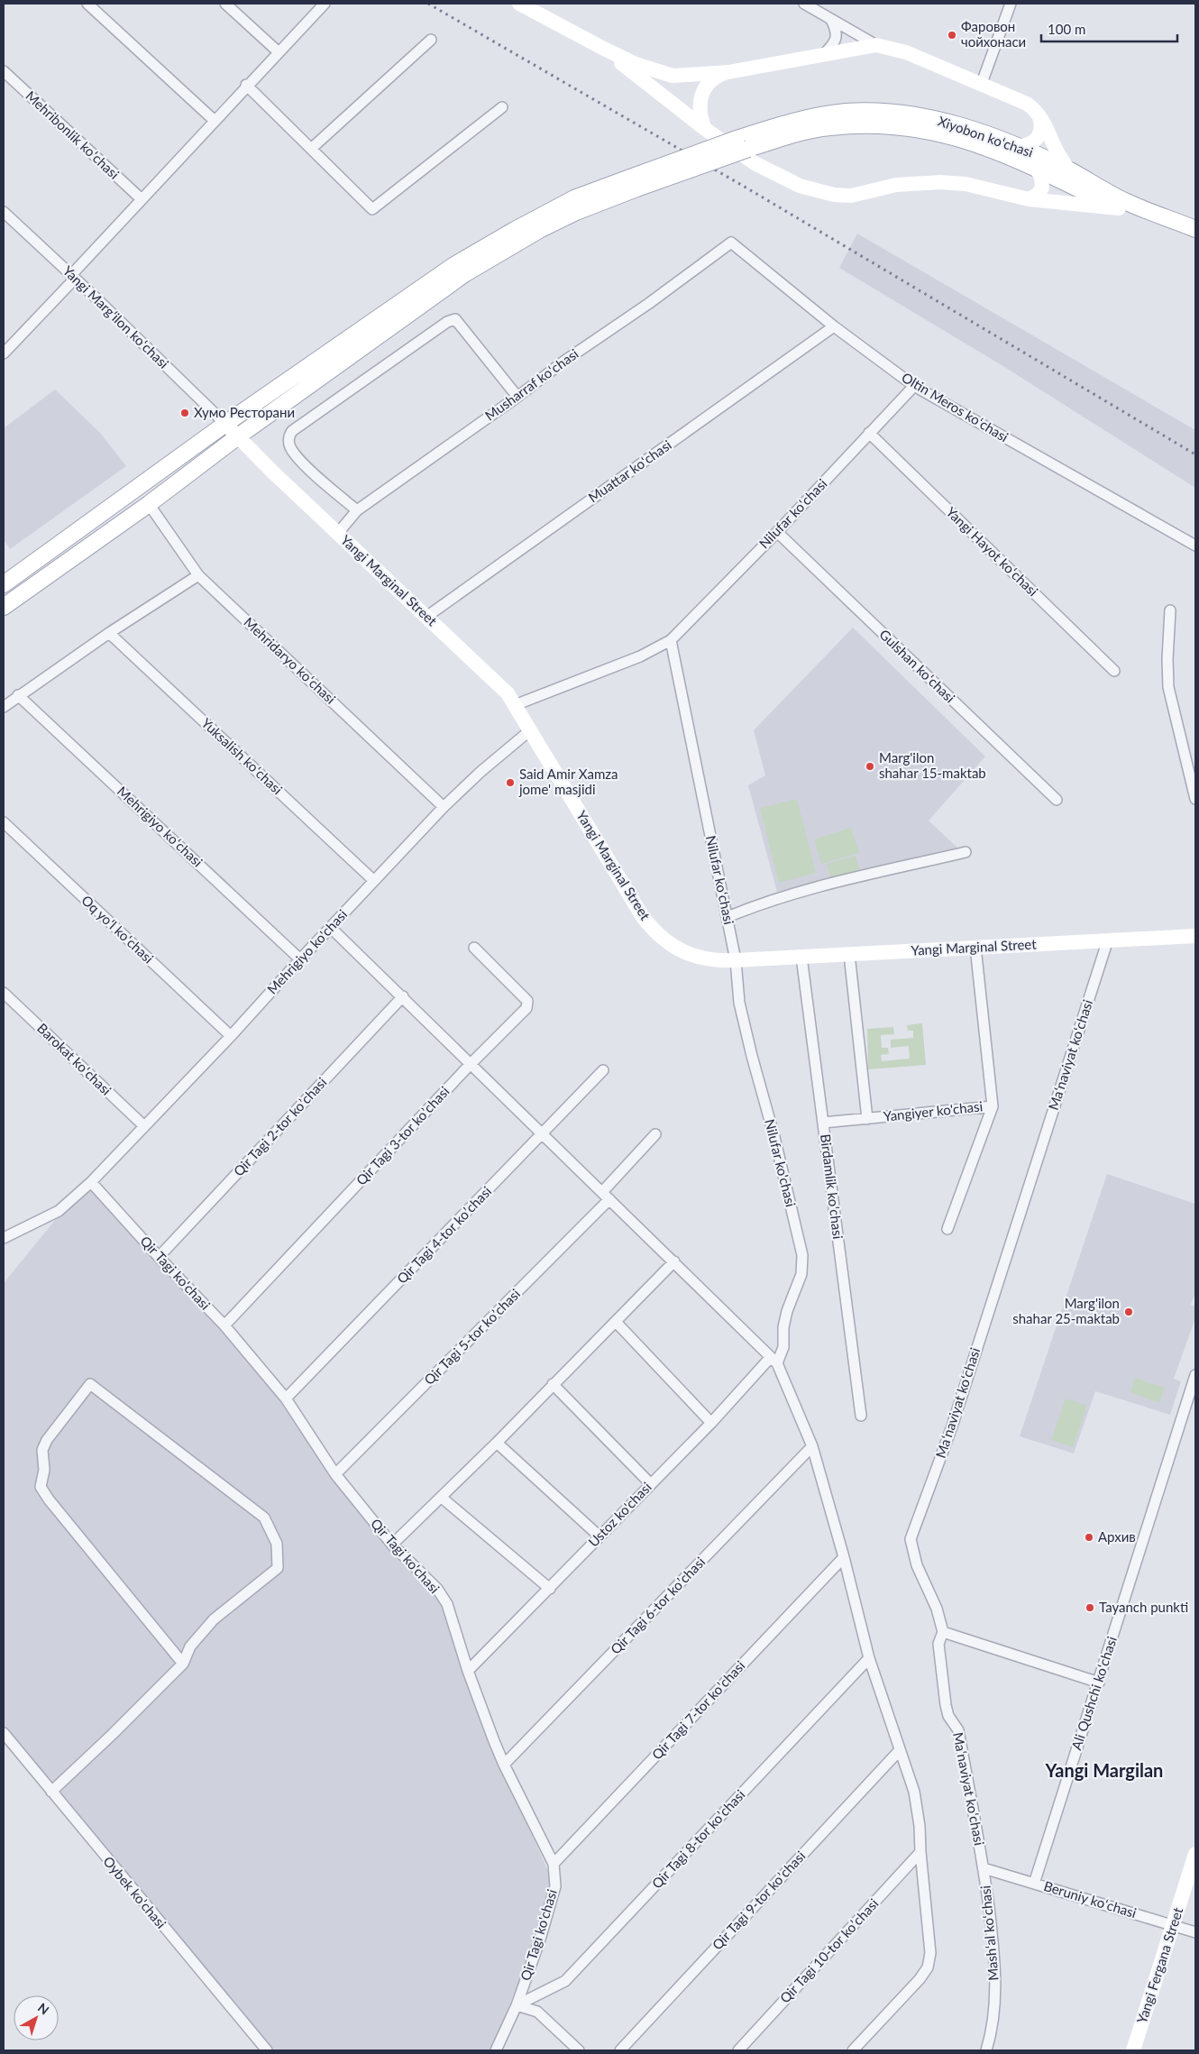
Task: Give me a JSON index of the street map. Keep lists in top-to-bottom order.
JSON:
{
  "streets": {
    "main road": ["Xiyobon koʻchasi", "Yangi Marginal Street", "Yangi Fergana Street"],
    "street": [
      "Mehribonlik koʻchasi",
      "Yangi Margʻilon koʻchasi",
      "Musharraf koʻchasi",
      "Oltin Meros koʻchasi",
      "Muattar koʻchasi",
      "Nilufar koʻchasi",
      "Yangi Hayot koʻchasi",
      "Mehridaryo koʻchasi",
      "Gulshan koʻchasi",
      "Yuksalish koʻchasi",
      "Mehrigiyo koʻchasi",
      "Oq yoʻl koʻchasi",
      "Mehrigiyo ko'chasi",
      "Maʻnaviyat koʻchasi",
      "Barokat koʻchasi",
      "Yangiyer ko'chasi",
      "Qir Tagi 2-tor koʼchasi",
      "Qir Tagi 3-tor koʼchasi",
      "Nilufar ko'chasi",
      "Birdamlik koʻchasi",
      "Qir Tagi 4-tor koʼchasi",
      "Qir Tagi ko'chasi",
      "Qir Tagi 5-tor koʼchasi",
      "Ustoz ko'chasi",
      "Qir Tagi 6-tor koʼchasi",
      "Ali Qushchi koʻchasi",
      "Qir Tagi 7-tor koʼchasi",
      "Qir Tagi 8-tor koʼchasi",
      "Oybek ko'chasi",
      "Beruniy koʻchasi",
      "Qir Tagi 9-tor koʼchasi",
      "Mashʻal koʻchasi",
      "Qir Tagi 10-tor koʼchasi"
    ]
  },
  "crossings": [
    ["Yangi Margʻilon koʻchasi", "Yangi Marginal Street"],
    ["Musharraf koʻchasi", "Oltin Meros koʻchasi"],
    ["Musharraf koʻchasi", "Yangi Marginal Street"],
    ["Oltin Meros koʻchasi", "Muattar koʻchasi"],
    ["Oltin Meros koʻchasi", "Nilufar koʻchasi"],
    ["Muattar koʻchasi", "Yangi Marginal Street"],
    ["Nilufar koʻchasi", "Yangi Hayot koʻchasi"],
    ["Nilufar koʻchasi", "Yangi Marginal Street"],
    ["Nilufar koʻchasi", "Gulshan koʻchasi"],
    ["Nilufar koʻchasi", "Nilufar ko'chasi"],
    ["Yangi Marginal Street", "Mehrigiyo ko'chasi"],
    ["Yangi Marginal Street", "Maʻnaviyat koʻchasi"],
    ["Yangi Marginal Street", "Yangiyer ko'chasi"],
    ["Yangi Marginal Street", "Nilufar ko'chasi"],
    ["Yangi Marginal Street", "Birdamlik koʻchasi"],
    ["Mehridaryo koʻchasi", "Mehrigiyo ko'chasi"],
    ["Yuksalish koʻchasi", "Mehrigiyo ko'chasi"],
    ["Mehrigiyo koʻchasi", "Mehrigiyo ko'chasi"],
    ["Oq yoʻl koʻchasi", "Mehrigiyo ko'chasi"],
    ["Mehrigiyo ko'chasi", "Barokat koʻchasi"],
    ["Mehrigiyo ko'chasi", "Qir Tagi ko'chasi"],
    ["Maʻnaviyat koʻchasi", "Beruniy koʻchasi"],
    ["Maʻnaviyat koʻchasi", "Mashʻal koʻchasi"],
    ["Yangiyer ko'chasi", "Birdamlik koʻchasi"],
    ["Qir Tagi 2-tor koʼchasi", "Qir Tagi ko'chasi"],
    ["Qir Tagi 3-tor koʼchasi", "Qir Tagi ko'chasi"],
    ["Nilufar ko'chasi", "Ustoz ko'chasi"],
    ["Qir Tagi 4-tor koʼchasi", "Qir Tagi ko'chasi"],
    ["Qir Tagi ko'chasi", "Qir Tagi 5-tor koʼchasi"],
    ["Qir Tagi ko'chasi", "Ustoz ko'chasi"],
    ["Qir Tagi ko'chasi", "Qir Tagi 6-tor koʼchasi"],
    ["Qir Tagi ko'chasi", "Qir Tagi 7-tor koʼchasi"],
    ["Qir Tagi ko'chasi", "Qir Tagi 8-tor koʼchasi"],
    ["Ali Qushchi koʻchasi", "Beruniy koʻchasi"],
    ["Beruniy koʻchasi", "Mashʻal koʻchasi"],
    ["Beruniy koʻchasi", "Yangi Fergana Street"]
  ],
  "districts": ["Yangi Margilan"],
  "places": [
    "Фаровон чойхонаси",
    "Хумо Ресторани",
    "Marg'ilon shahar 15-maktab",
    "Said Amir Xamza jome' masjidi",
    "Marg'ilon shahar 25-maktab",
    "Архив",
    "Tayanch punkti"
  ],
  "scale_bar": "100 m",
  "north": "top right"
}
